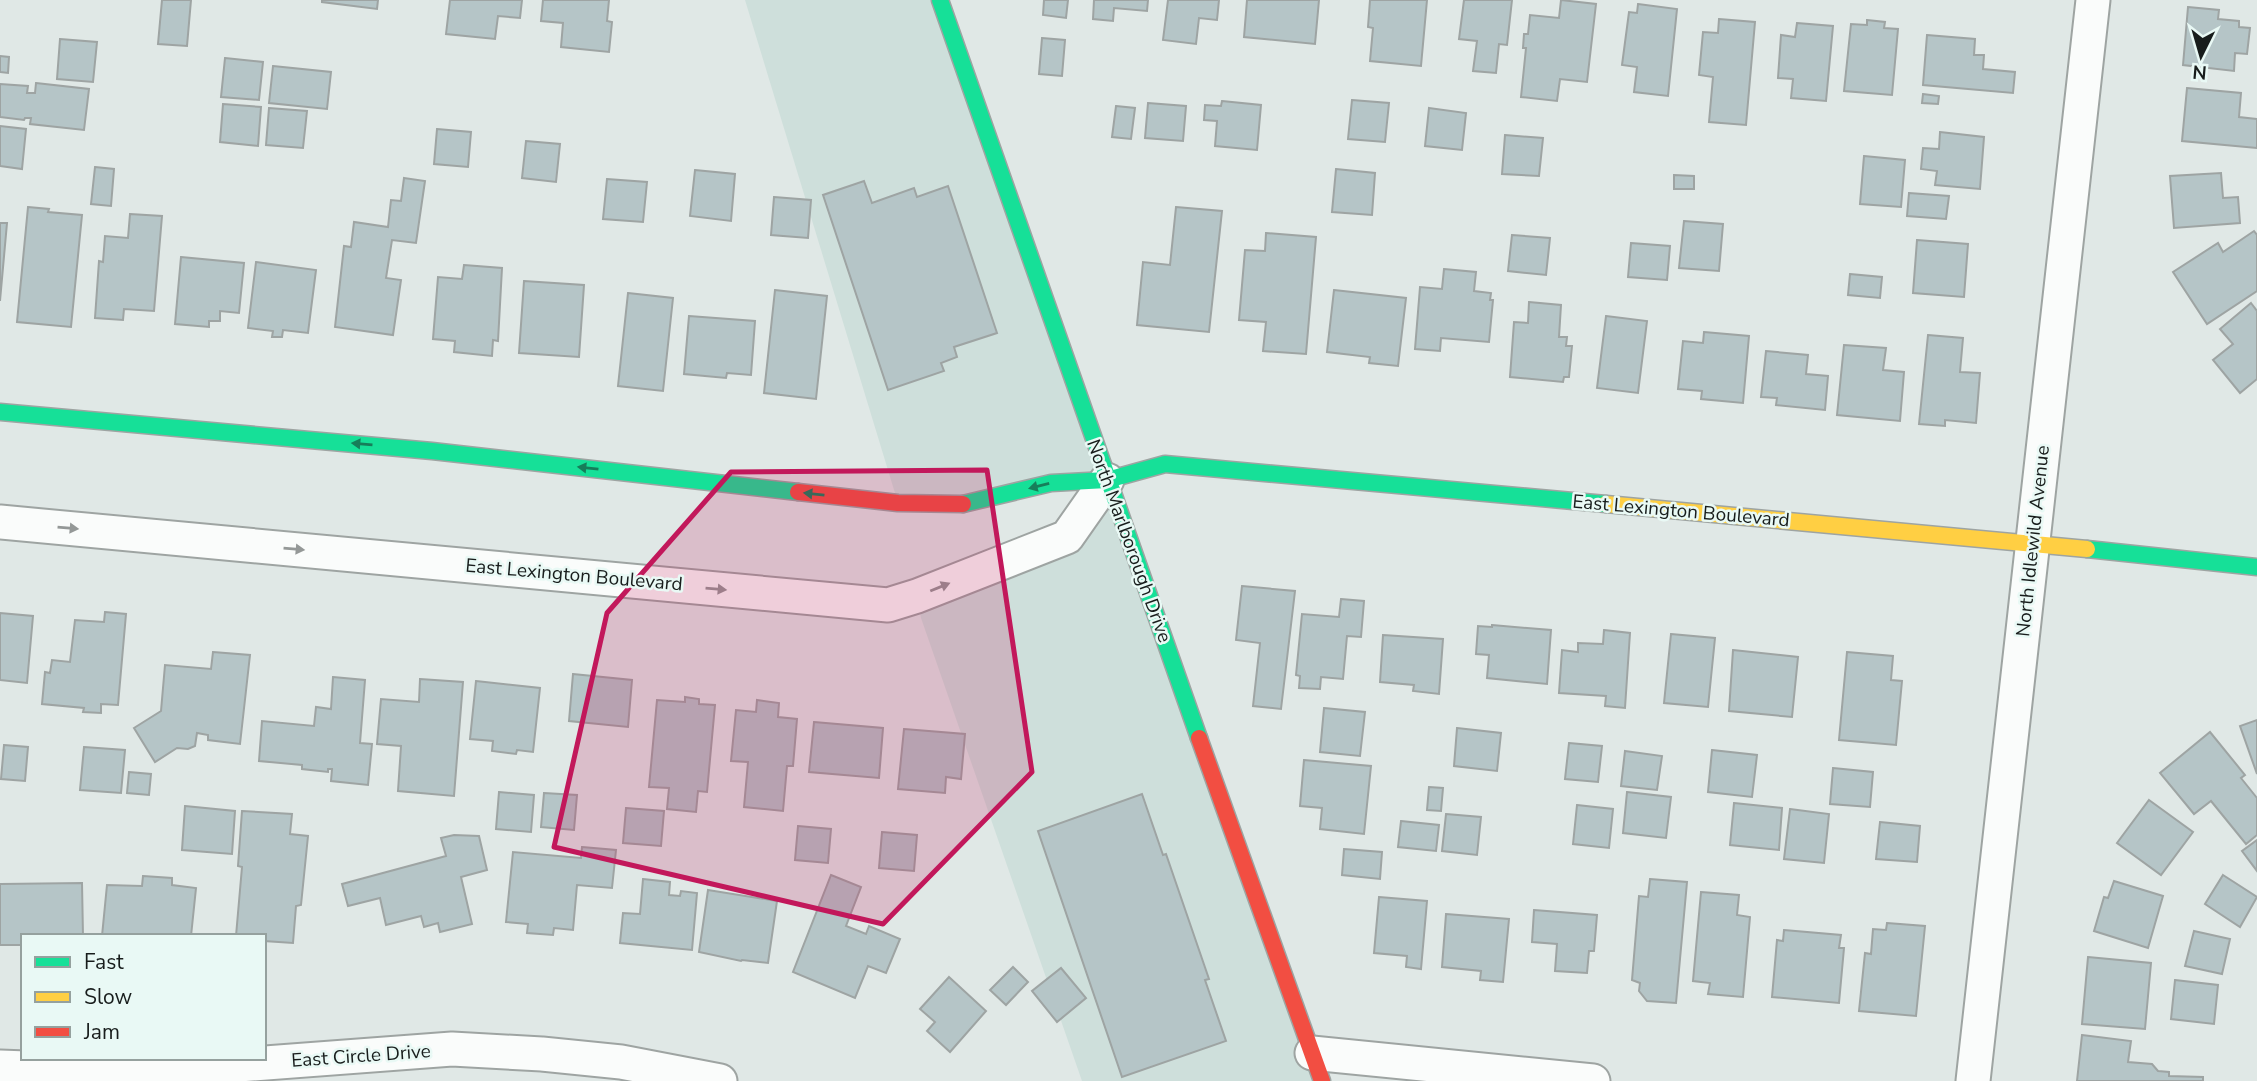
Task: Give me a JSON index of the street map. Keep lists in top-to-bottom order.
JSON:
{
  "streets": {
    "street": [
      "East Lexington Boulevard",
      "North Marlborough Drive",
      "North Idlewild Avenue",
      "East Circle Drive"
    ]
  },
  "crossings": [
    ["East Lexington Boulevard", "North Marlborough Drive"],
    ["East Lexington Boulevard", "North Idlewild Avenue"]
  ],
  "legend": ["Fast", "Slow", "Jam"],
  "north": "bottom"
}
